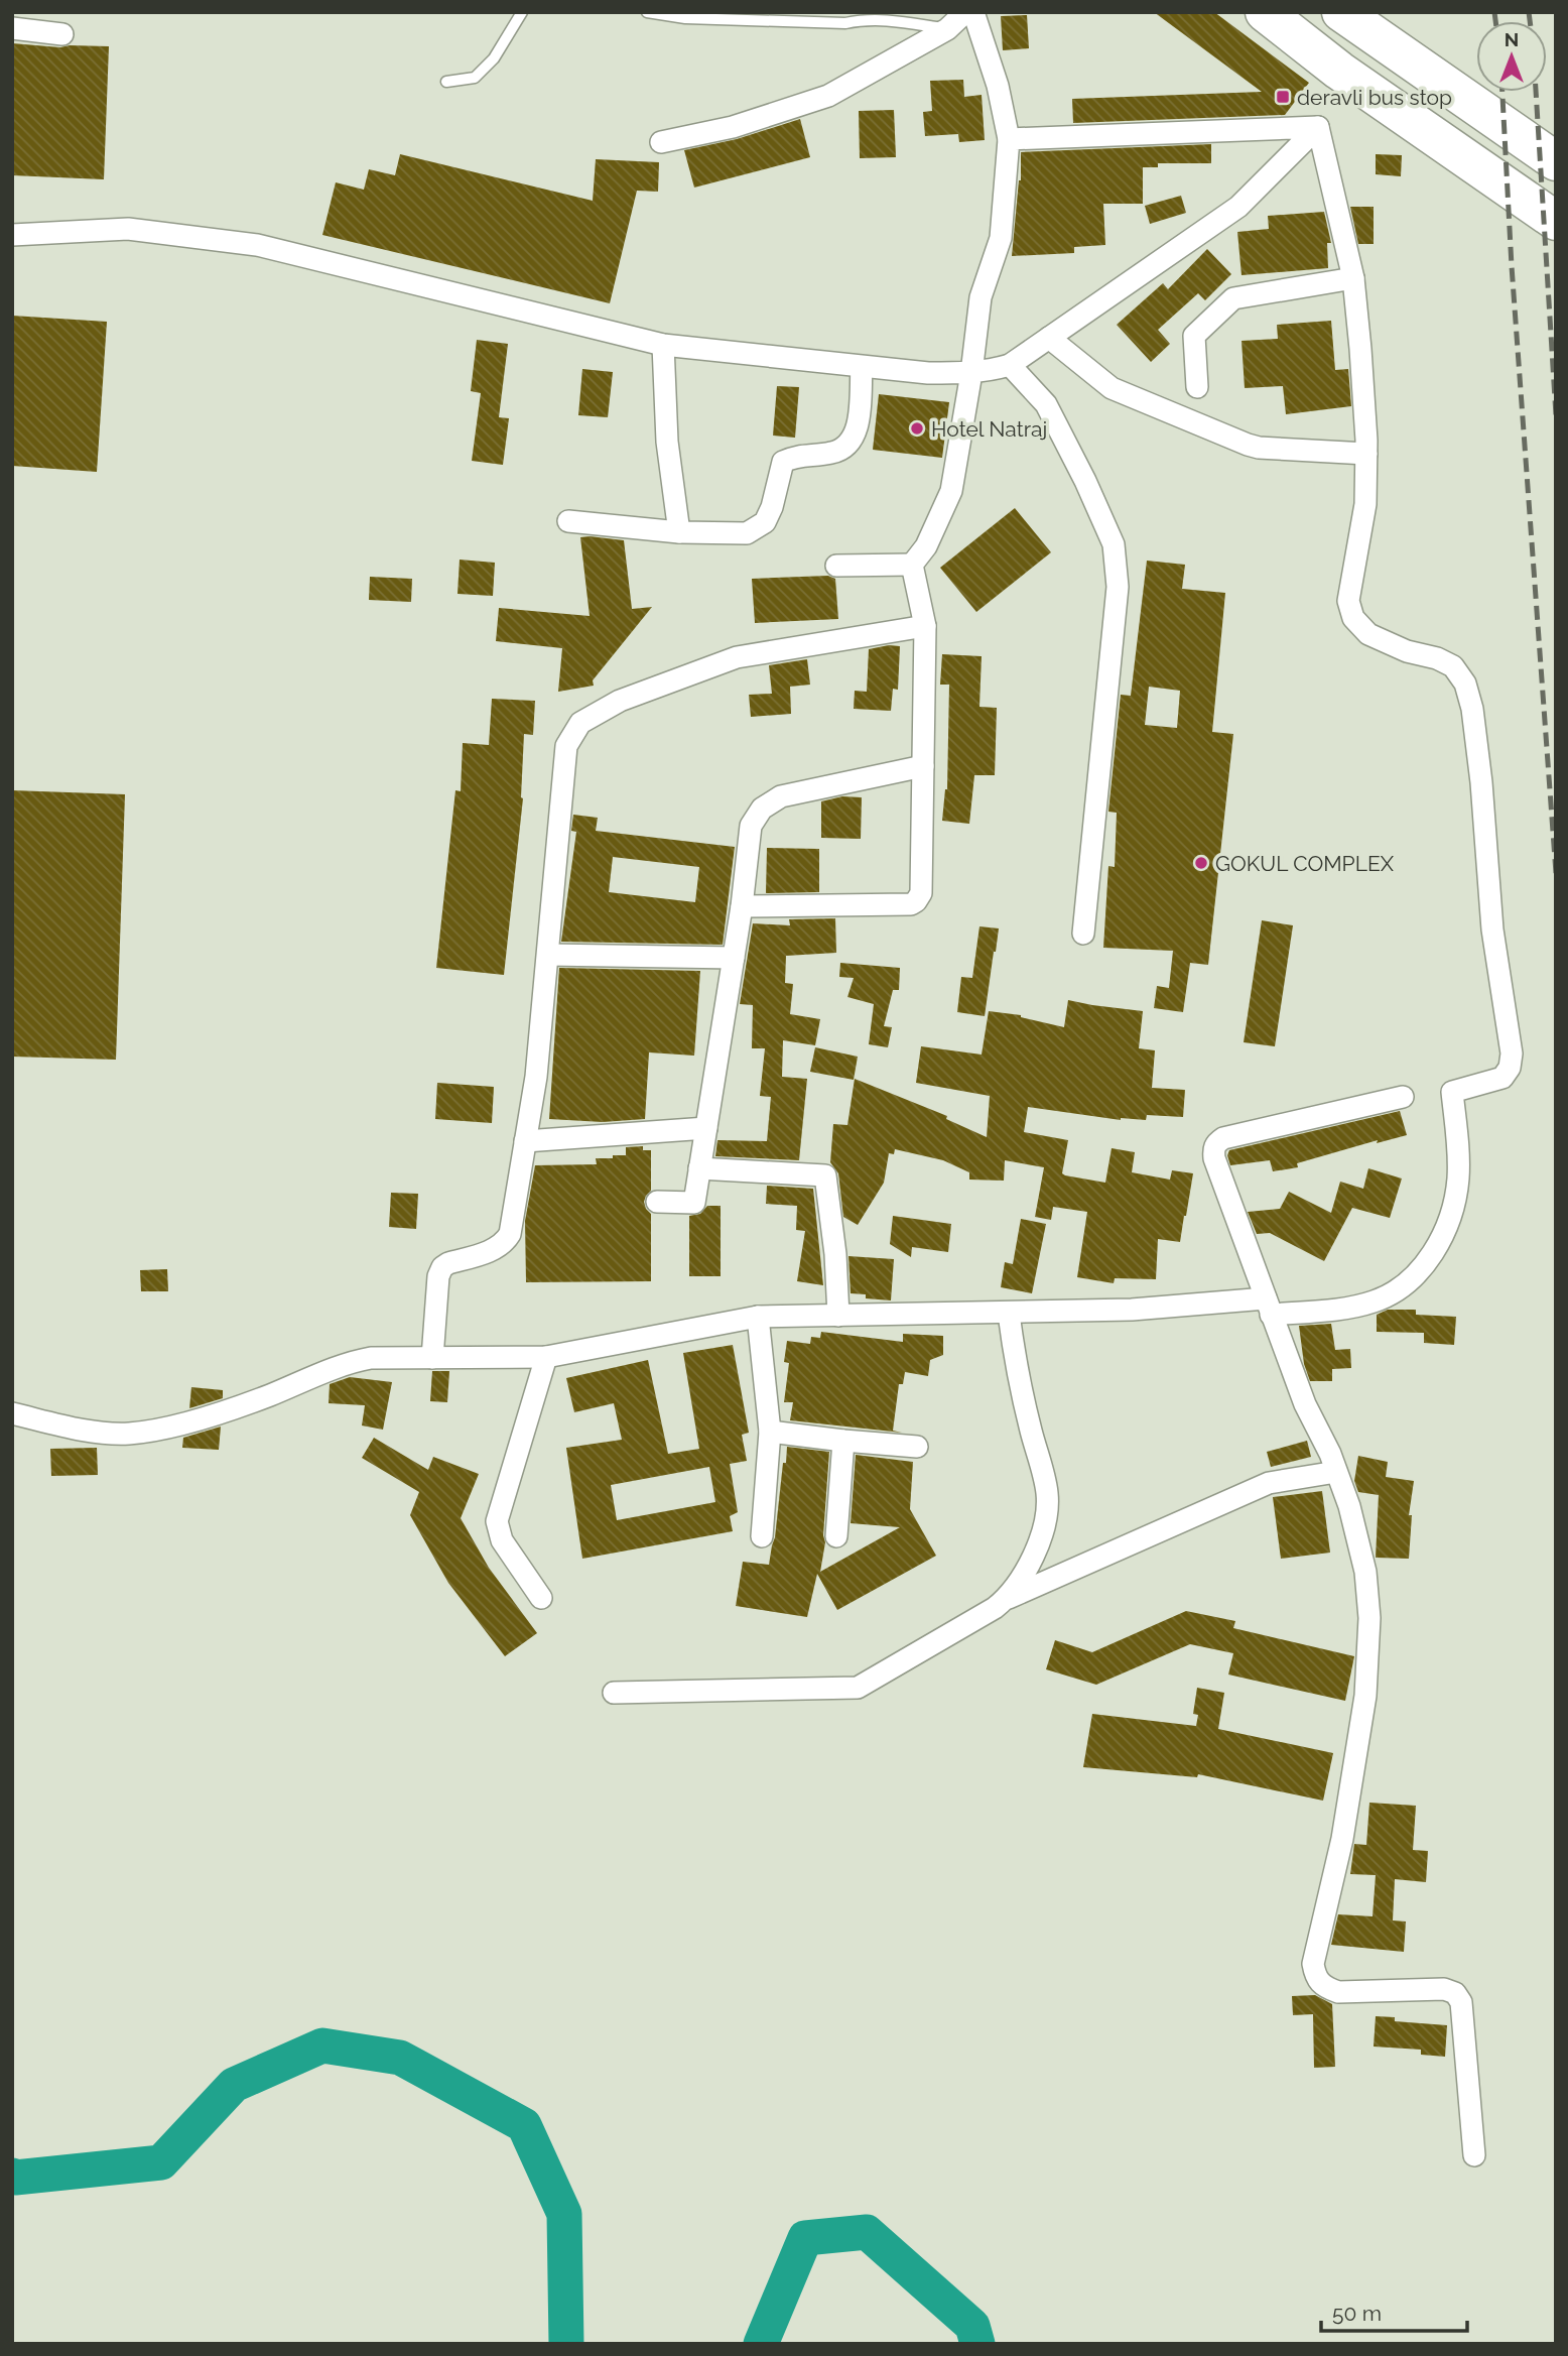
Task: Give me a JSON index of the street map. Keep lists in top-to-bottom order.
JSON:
{
  "places": {
    "transit": ["deravli bus stop"],
    "other": ["Hotel Natraj", "GOKUL COMPLEX"]
  },
  "scale_bar": "50 m",
  "north": "top"
}
